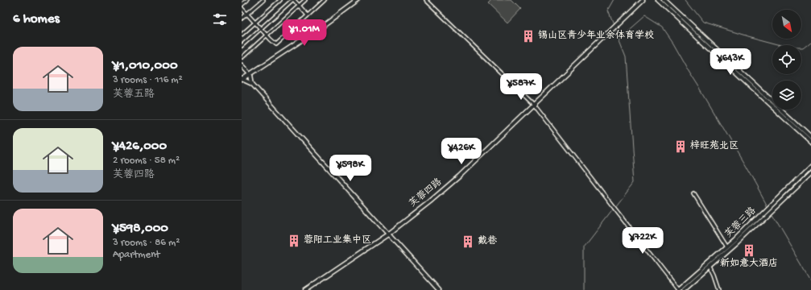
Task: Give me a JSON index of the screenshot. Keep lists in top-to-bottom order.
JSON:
{
  "streets": {
    "main road": ["芙蓉四路", "芙蓉三路"]
  },
  "places": {
    "building": [
      "锡山区青少年业余体育学校",
      "梓旺苑北区",
      "蓉阳工业集中区",
      "戴巷",
      "新如意大酒店"
    ]
  },
  "north": "bottom right",
  "page": {
    "heading": "6 homes",
    "price": [
      "¥1.01M",
      "¥643K",
      "¥587K",
      "¥426K",
      "¥598K",
      "¥722K"
    ],
    "list": [
      {
        "name": "¥1,010,000",
        "note": "3 rooms · 116 m² · 芙蓉五路"
      },
      {
        "name": "¥426,000",
        "note": "2 rooms · 58 m² · 芙蓉四路"
      },
      {
        "name": "¥598,000",
        "note": "3 rooms · 86 m² · Apartment"
      }
    ]
  }
}
